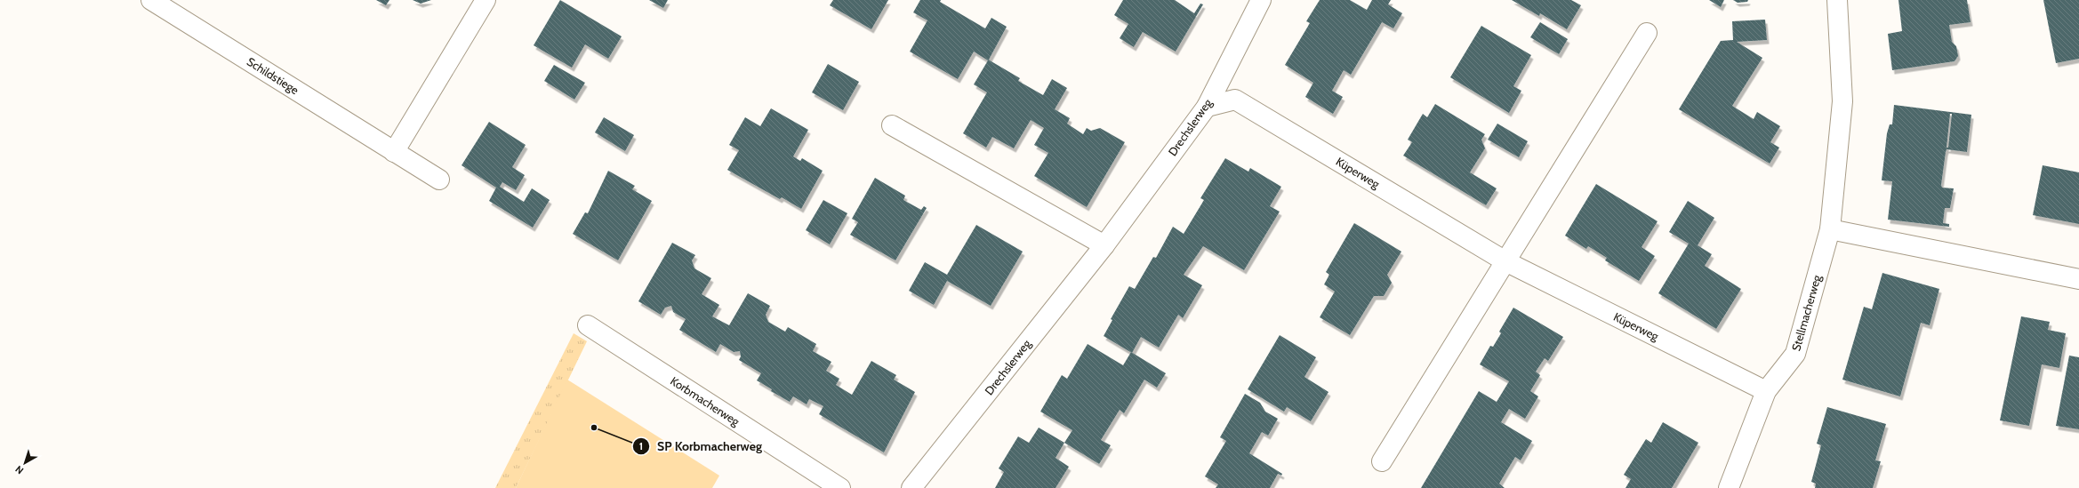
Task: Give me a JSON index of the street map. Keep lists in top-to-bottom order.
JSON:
{
  "streets": {
    "street": [
      "Schildstiege",
      "Drechslerweg",
      "Küperweg",
      "Stellmacherweg",
      "Korbmacherweg"
    ]
  },
  "crossings": [
    ["Drechslerweg", "Küperweg"],
    ["Küperweg", "Stellmacherweg"]
  ],
  "places": ["SP Korbmacherweg"],
  "north": "bottom left"
}
